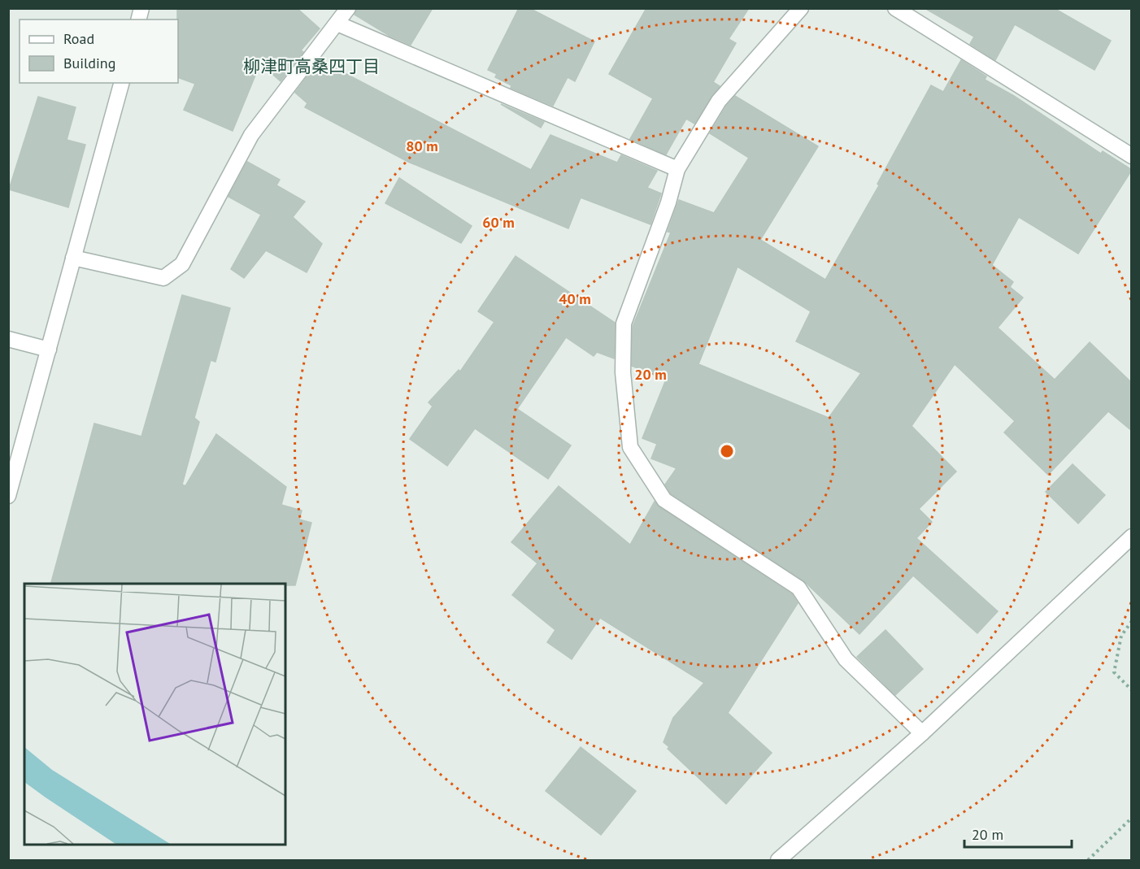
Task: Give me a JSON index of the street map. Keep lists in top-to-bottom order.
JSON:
{
  "districts": ["柳津町高桑四丁目"],
  "legend": ["Road", "Building"],
  "scale_bar": "20 m",
  "rings": [
    "80 m",
    "60 m",
    "40 m",
    "20 m"
  ]
}
